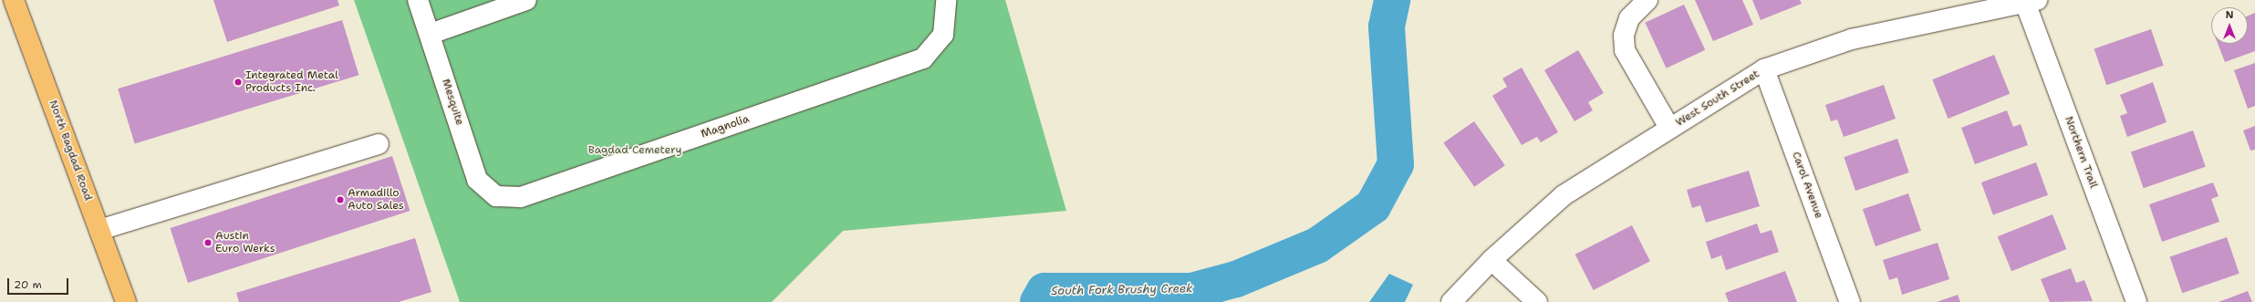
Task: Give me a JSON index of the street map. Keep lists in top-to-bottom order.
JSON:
{
  "streets": {
    "main road": ["North Bagdad Road"],
    "street": [
      "West South Street",
      "Mesquite",
      "Magnolia",
      "Northern Trail",
      "Carol Avenue"
    ]
  },
  "crossings": [
    ["West South Street", "Northern Trail"],
    ["West South Street", "Carol Avenue"],
    ["Mesquite", "Magnolia"]
  ],
  "water": ["South Fork Brushy Creek"],
  "parks": ["Bagdad Cemetery"],
  "places": ["Integrated Metal Products Inc.", "Armadillo Auto Sales", "Austin Euro Werks"],
  "scale_bar": "20 m",
  "north": "top"
}
